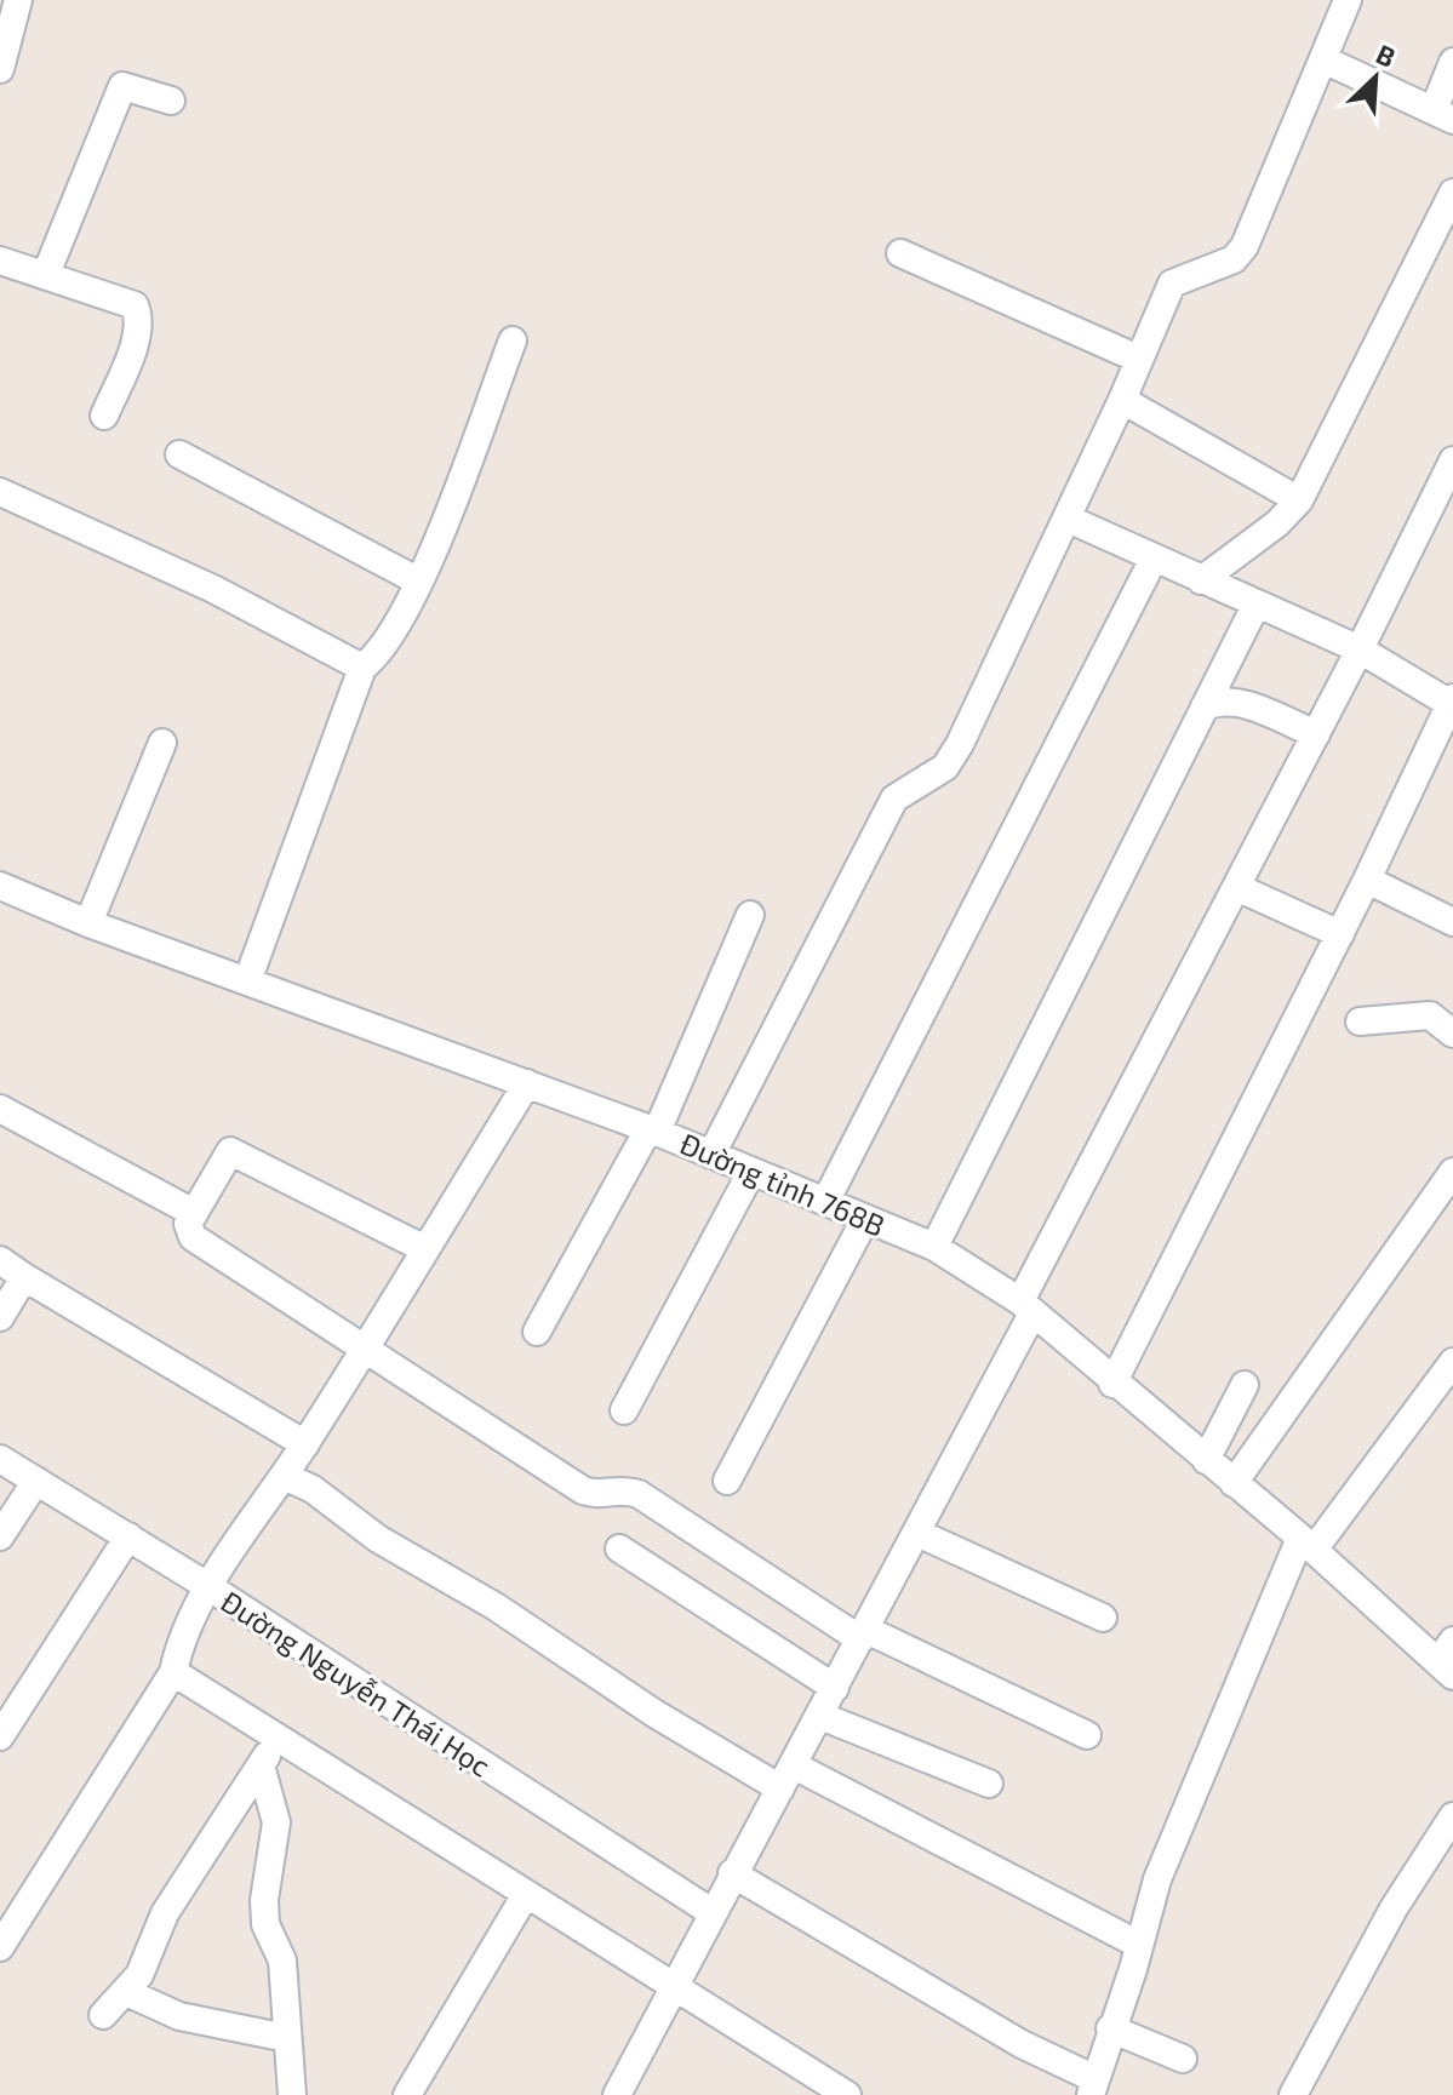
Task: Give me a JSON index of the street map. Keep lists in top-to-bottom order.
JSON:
{
  "streets": {
    "street": ["Đường tỉnh 768B", "Đường Nguyễn Thái Học"]
  },
  "north": "top right"
}
